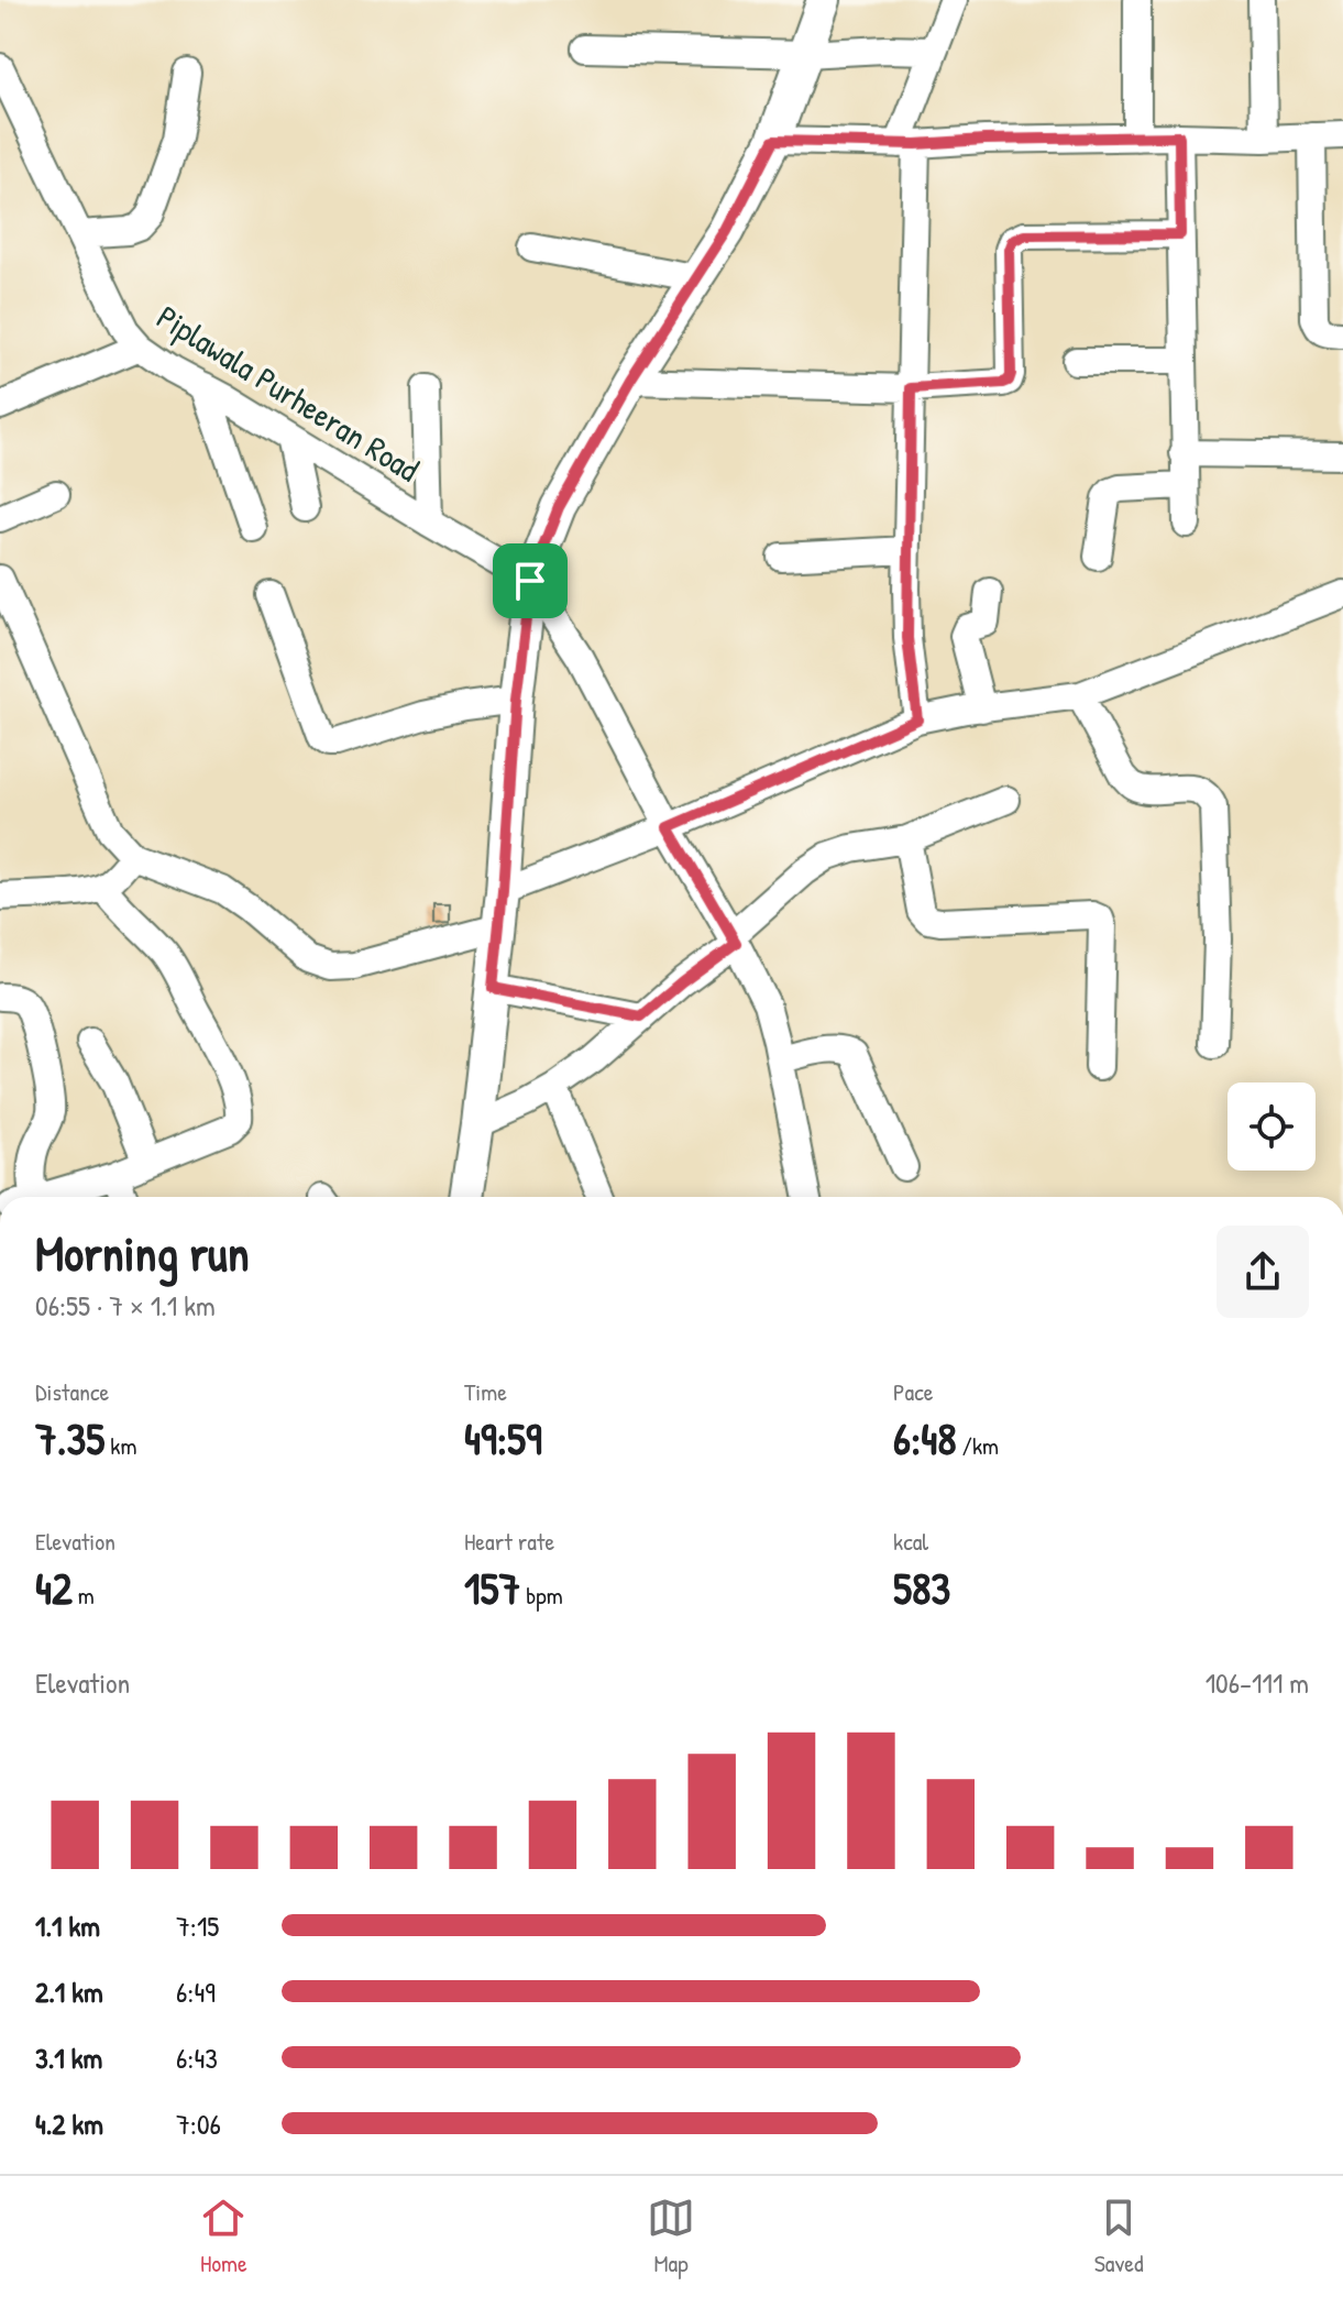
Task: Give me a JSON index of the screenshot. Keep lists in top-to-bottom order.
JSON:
{
  "streets": {
    "street": ["Piplawala Purheeran Road"]
  },
  "page": {
    "heading": ["Morning run", "06:55 · 7 × 1.1 km"],
    "stats": [
      ["Distance", "7.35 km"],
      ["Time", "49:59"],
      ["Pace", "6:48 /km"],
      ["Elevation", "42 m"],
      ["Heart rate", "157 bpm"],
      ["kcal", "583"]
    ],
    "chart": ["Elevation", "106–111 m"],
    "list": [
      {
        "name": "1.1 km",
        "note": "7:15"
      },
      {
        "name": "2.1 km",
        "note": "6:49"
      },
      {
        "name": "3.1 km",
        "note": "6:43"
      },
      {
        "name": "4.2 km",
        "note": "7:06"
      }
    ],
    "tabs": ["Home", "Map", "Saved"]
  }
}
